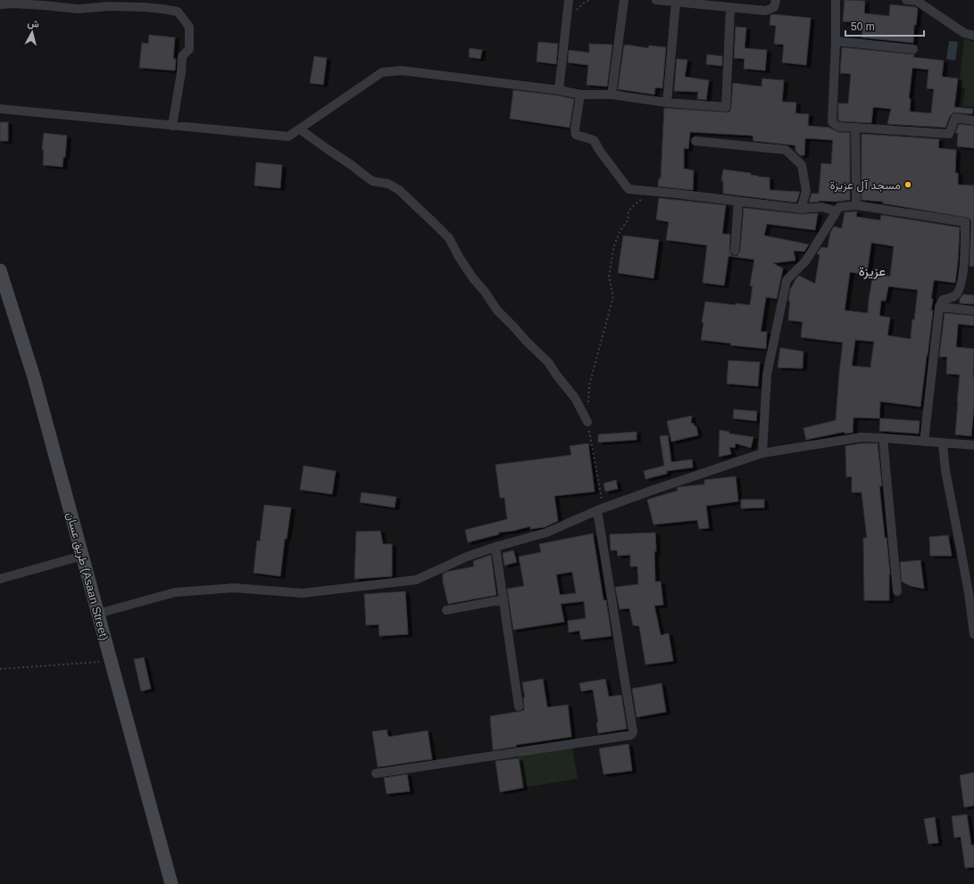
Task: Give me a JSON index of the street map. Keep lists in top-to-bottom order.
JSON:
{
  "streets": {
    "street": ["طريق عسان (Asaan Street)"]
  },
  "districts": ["عزيزة"],
  "places": ["مسجد آل عزيزة"],
  "scale_bar": "50 m",
  "north": "top"
}
